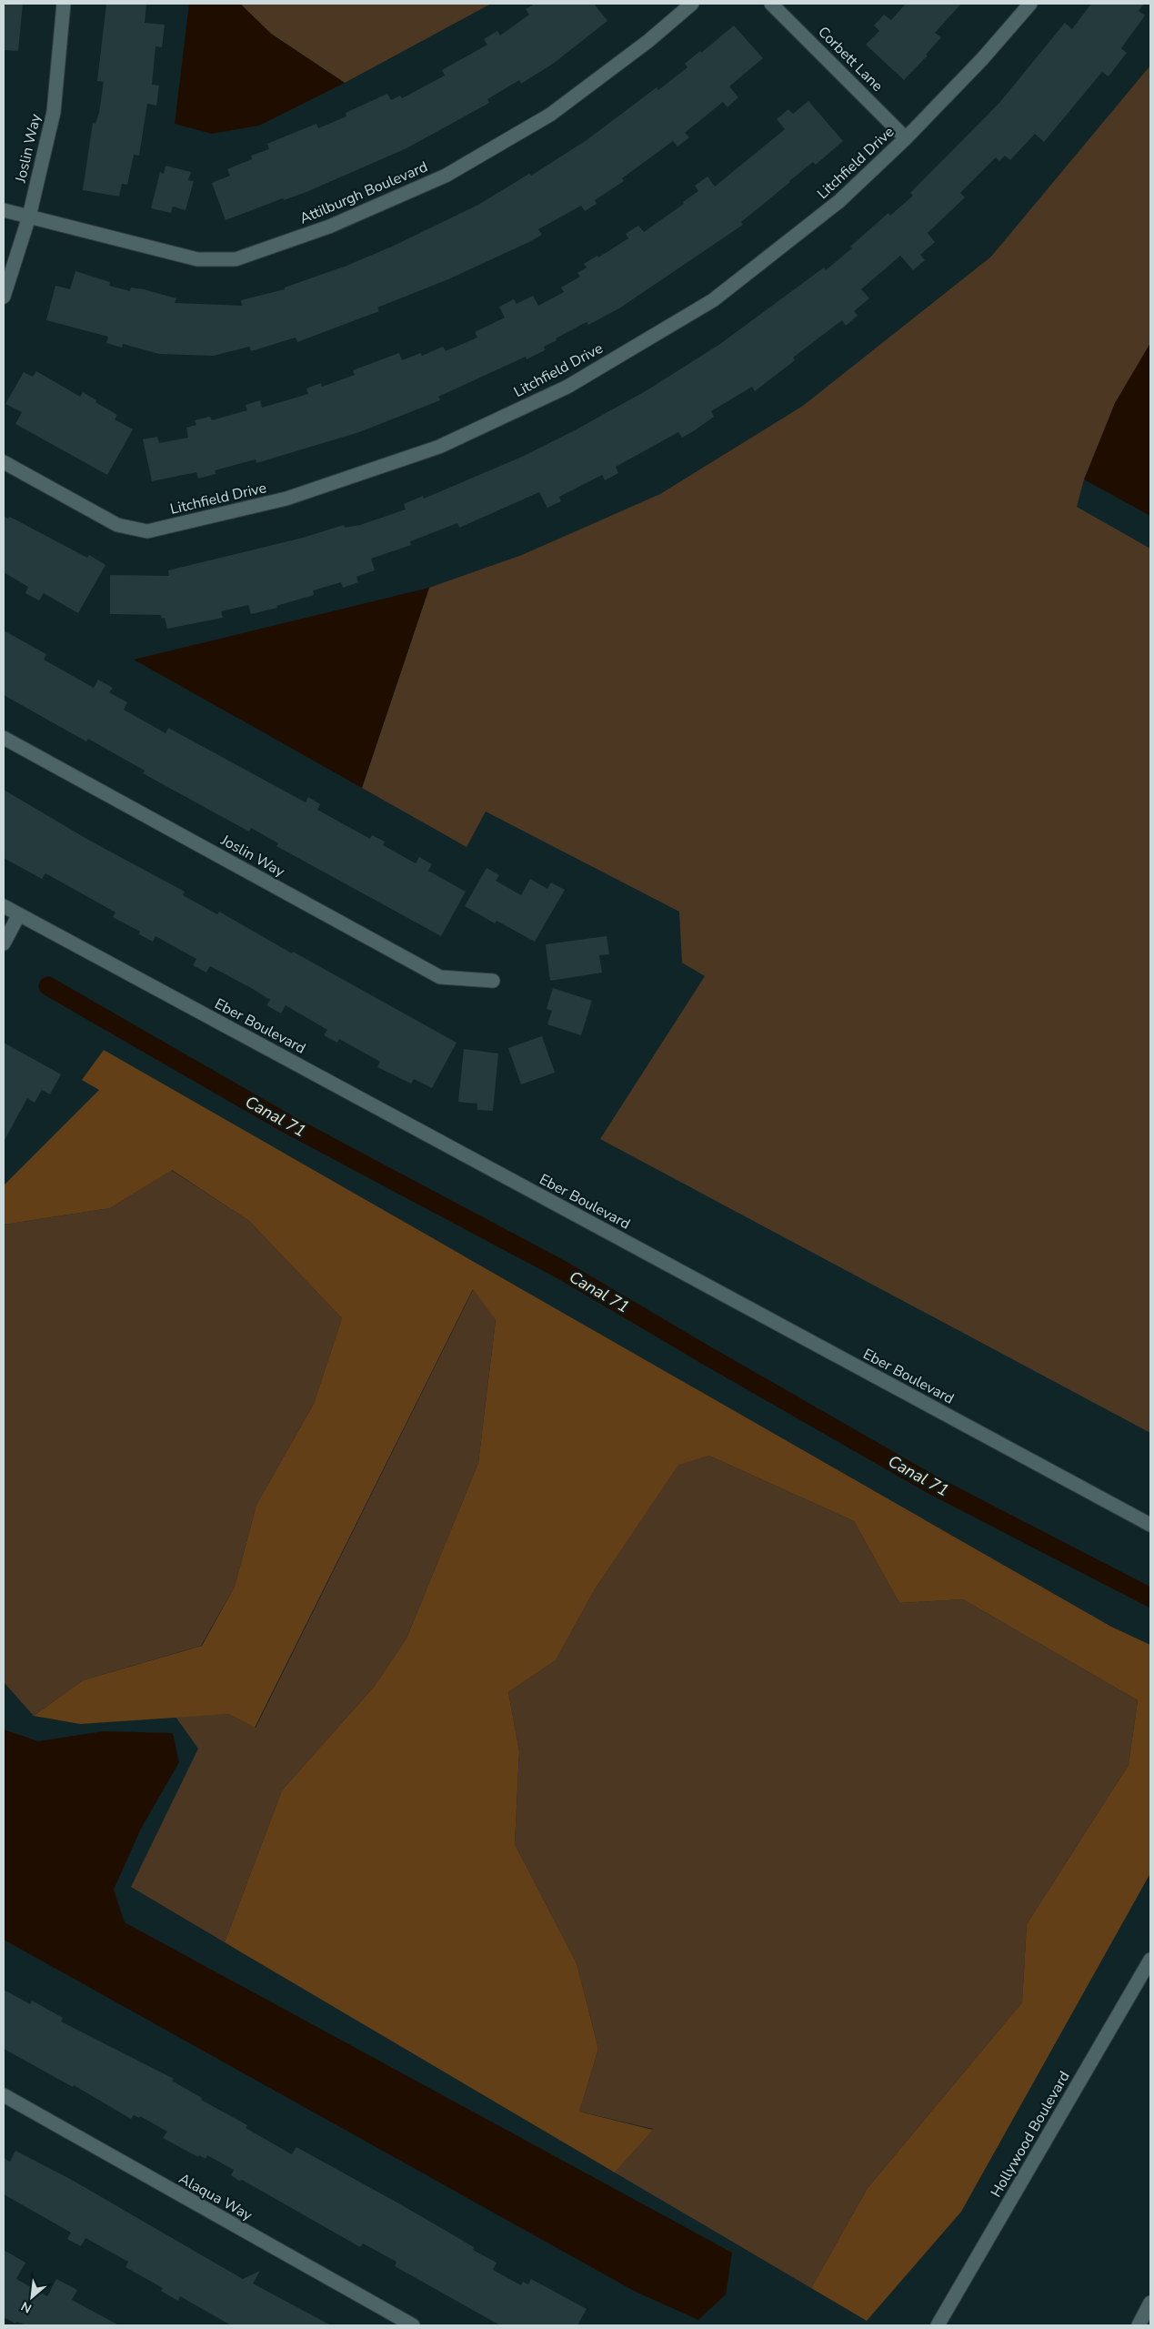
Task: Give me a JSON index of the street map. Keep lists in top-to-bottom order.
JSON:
{
  "streets": {
    "street": [
      "Corbett Lane",
      "Joslin Way",
      "Litchfield Drive",
      "Attilburgh Boulevard",
      "Eber Boulevard",
      "Hollywood Boulevard",
      "Alaqua Way"
    ]
  },
  "crossings": [
    ["Corbett Lane", "Litchfield Drive"],
    ["Joslin Way", "Attilburgh Boulevard"]
  ],
  "water": ["Canal 71"],
  "north": "bottom left"
}
